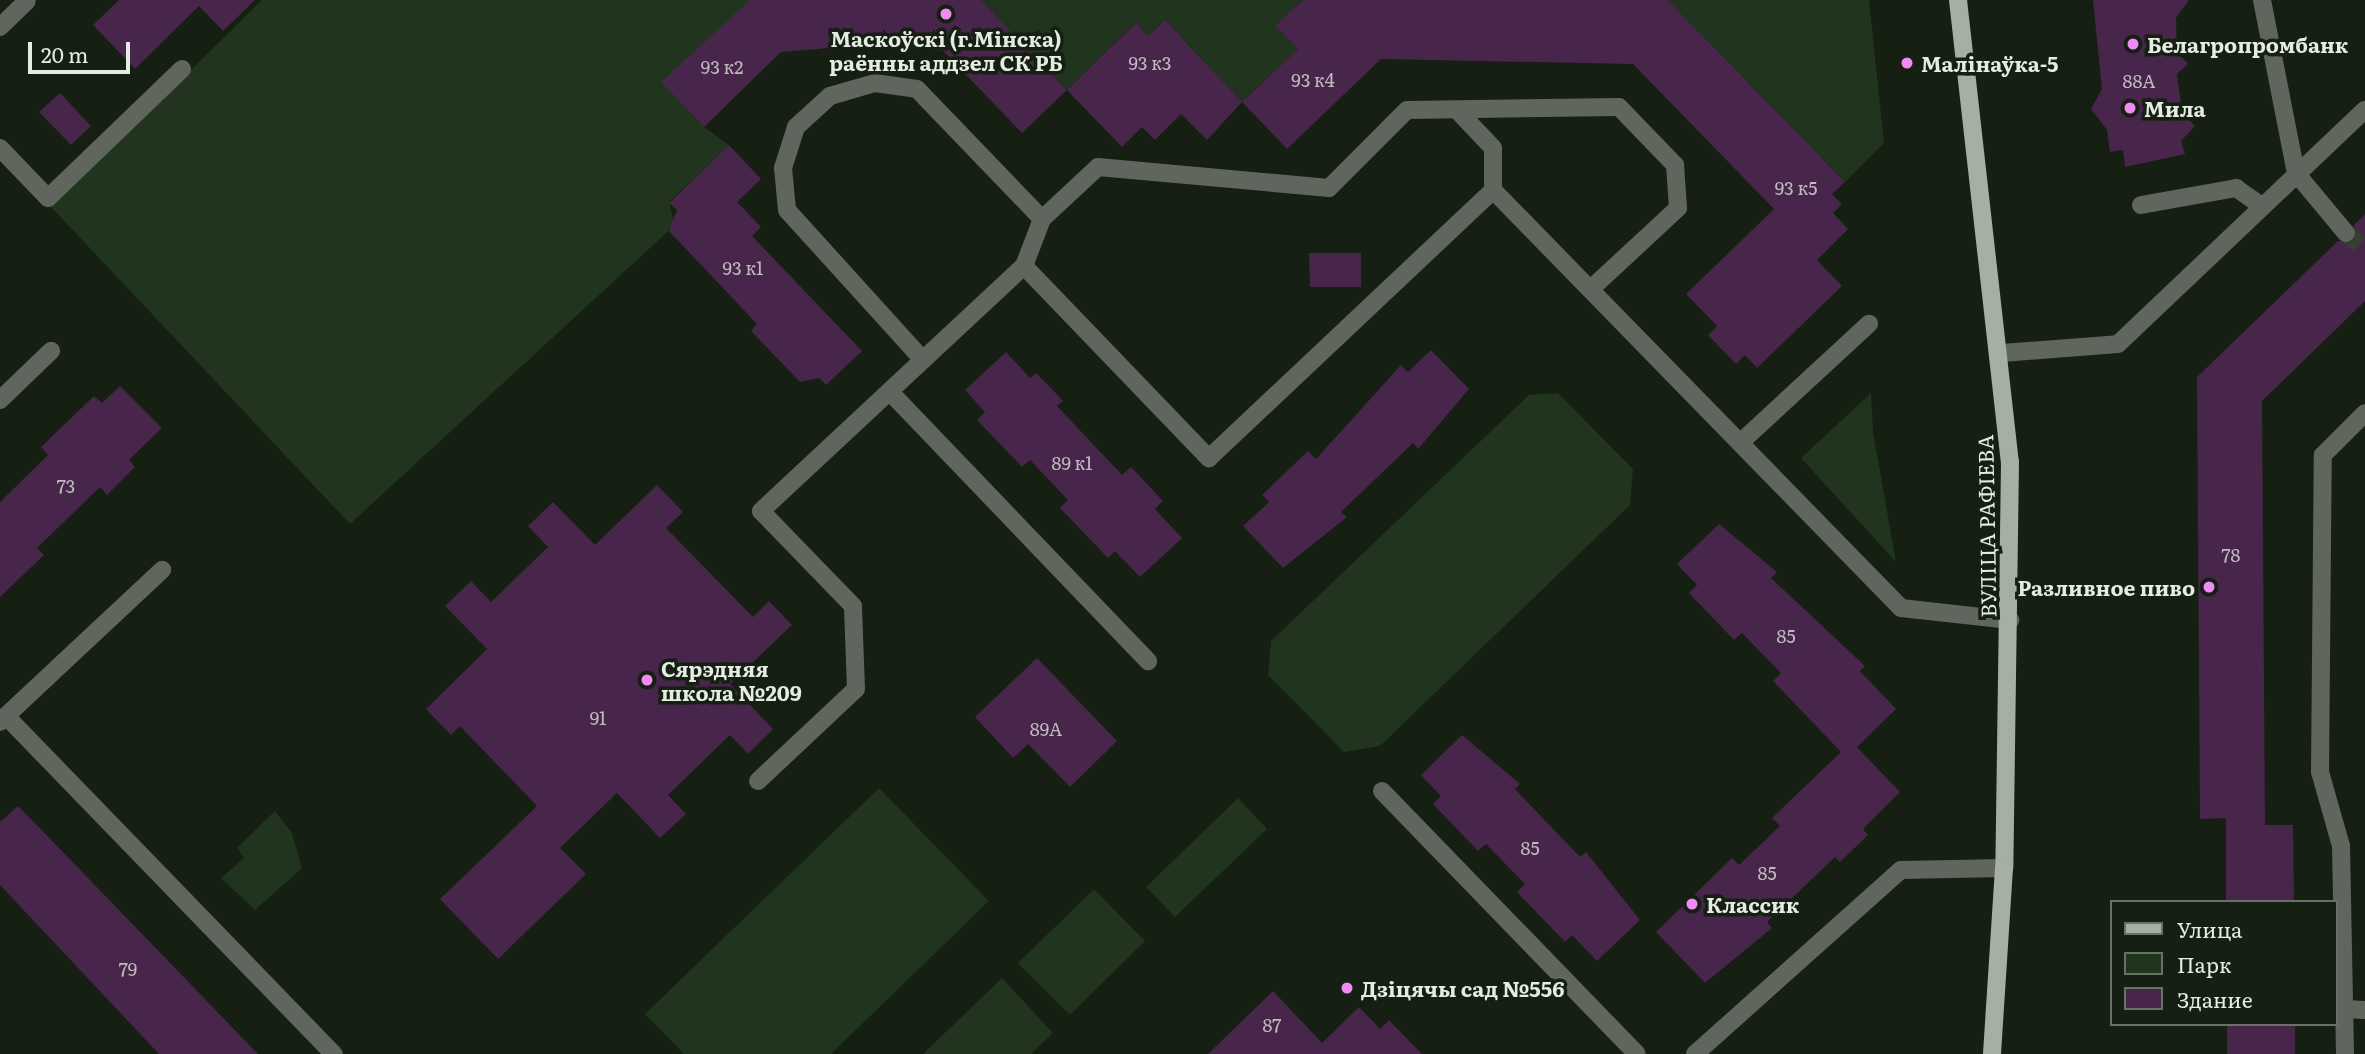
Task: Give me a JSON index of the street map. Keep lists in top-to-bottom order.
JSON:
{
  "streets": {
    "main road": ["ВУЛІЦА РАФІЕВА"]
  },
  "places": [
    "Маскоўскі (г.Мінска) раённы аддзел СК РБ",
    "Белагропромбанк",
    "Малінаўка-5",
    "Мила",
    "Разливное пиво",
    "Сярэдняя школа №209",
    "Классик",
    "Дзіцячы сад №556"
  ],
  "house_numbers": [
    "93 к3",
    "93 к2",
    "93 к4",
    "88А",
    "93 к5",
    "93 к1",
    "89 к1",
    "73",
    "78",
    "85",
    "91",
    "89А",
    "85",
    "85",
    "79",
    "87"
  ],
  "legend": ["Улица", "Парк", "Здание"],
  "scale_bar": "20 m"
}
